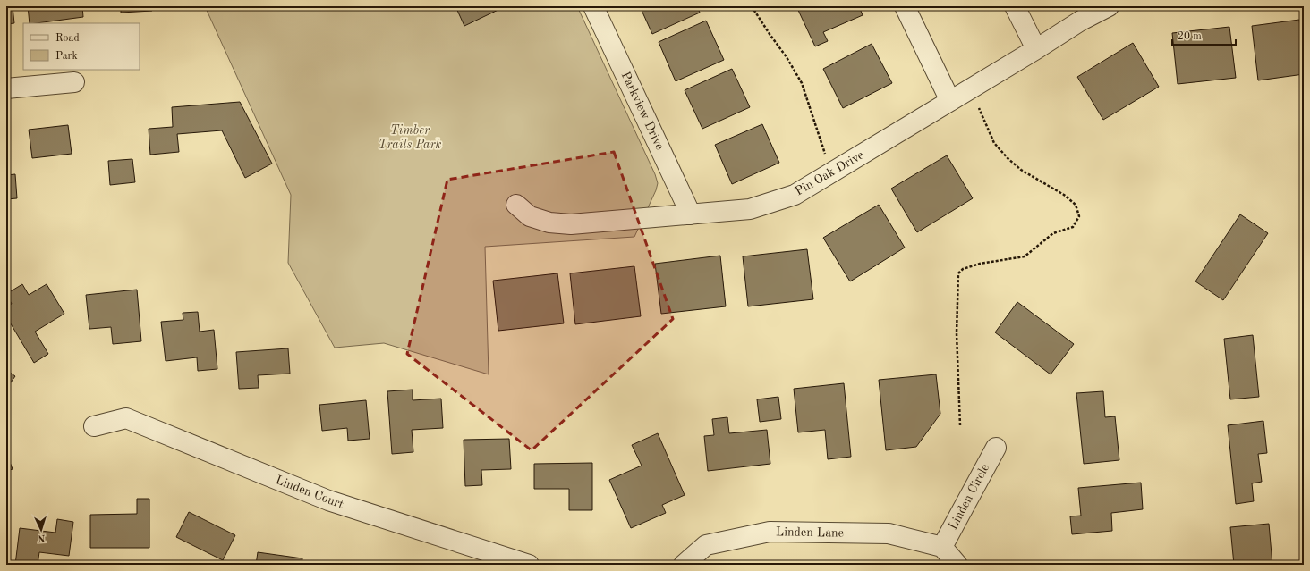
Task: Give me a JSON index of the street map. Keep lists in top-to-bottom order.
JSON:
{
  "streets": {
    "street": [
      "Parkview Drive",
      "Pin Oak Drive",
      "Linden Court",
      "Linden Circle",
      "Linden Lane"
    ]
  },
  "crossings": [
    ["Parkview Drive", "Pin Oak Drive"],
    ["Linden Circle", "Linden Lane"]
  ],
  "parks": ["Timber Trails Park"],
  "legend": ["Road", "Park"],
  "scale_bar": "20 m",
  "north": "bottom"
}
